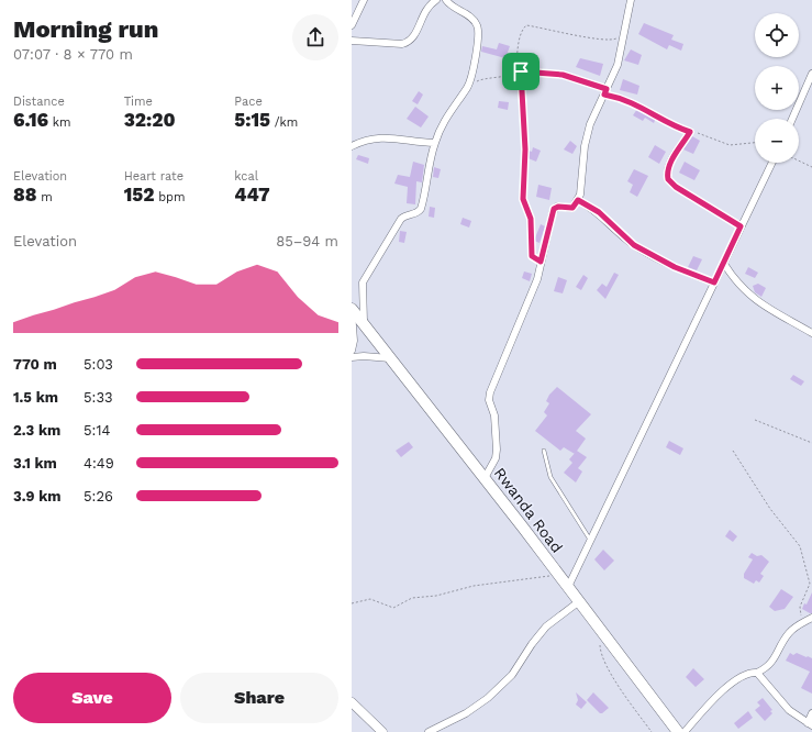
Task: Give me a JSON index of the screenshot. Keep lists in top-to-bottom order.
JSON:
{
  "streets": {
    "highway": ["Rwanda Road"]
  },
  "page": {
    "heading": ["Morning run", "07:07 · 8 × 770 m"],
    "map_buttons": ["+", "−"],
    "stats": [
      ["Distance", "6.16 km"],
      ["Time", "32:20"],
      ["Pace", "5:15 /km"],
      ["Elevation", "88 m"],
      ["Heart rate", "152 bpm"],
      ["kcal", "447"]
    ],
    "chart": ["Elevation", "85–94 m"],
    "list": [
      {
        "name": "770 m",
        "note": "5:03"
      },
      {
        "name": "1.5 km",
        "note": "5:33"
      },
      {
        "name": "2.3 km",
        "note": "5:14"
      },
      {
        "name": "3.1 km",
        "note": "4:49"
      },
      {
        "name": "3.9 km",
        "note": "5:26"
      }
    ],
    "buttons": ["Save", "Share"]
  }
}
